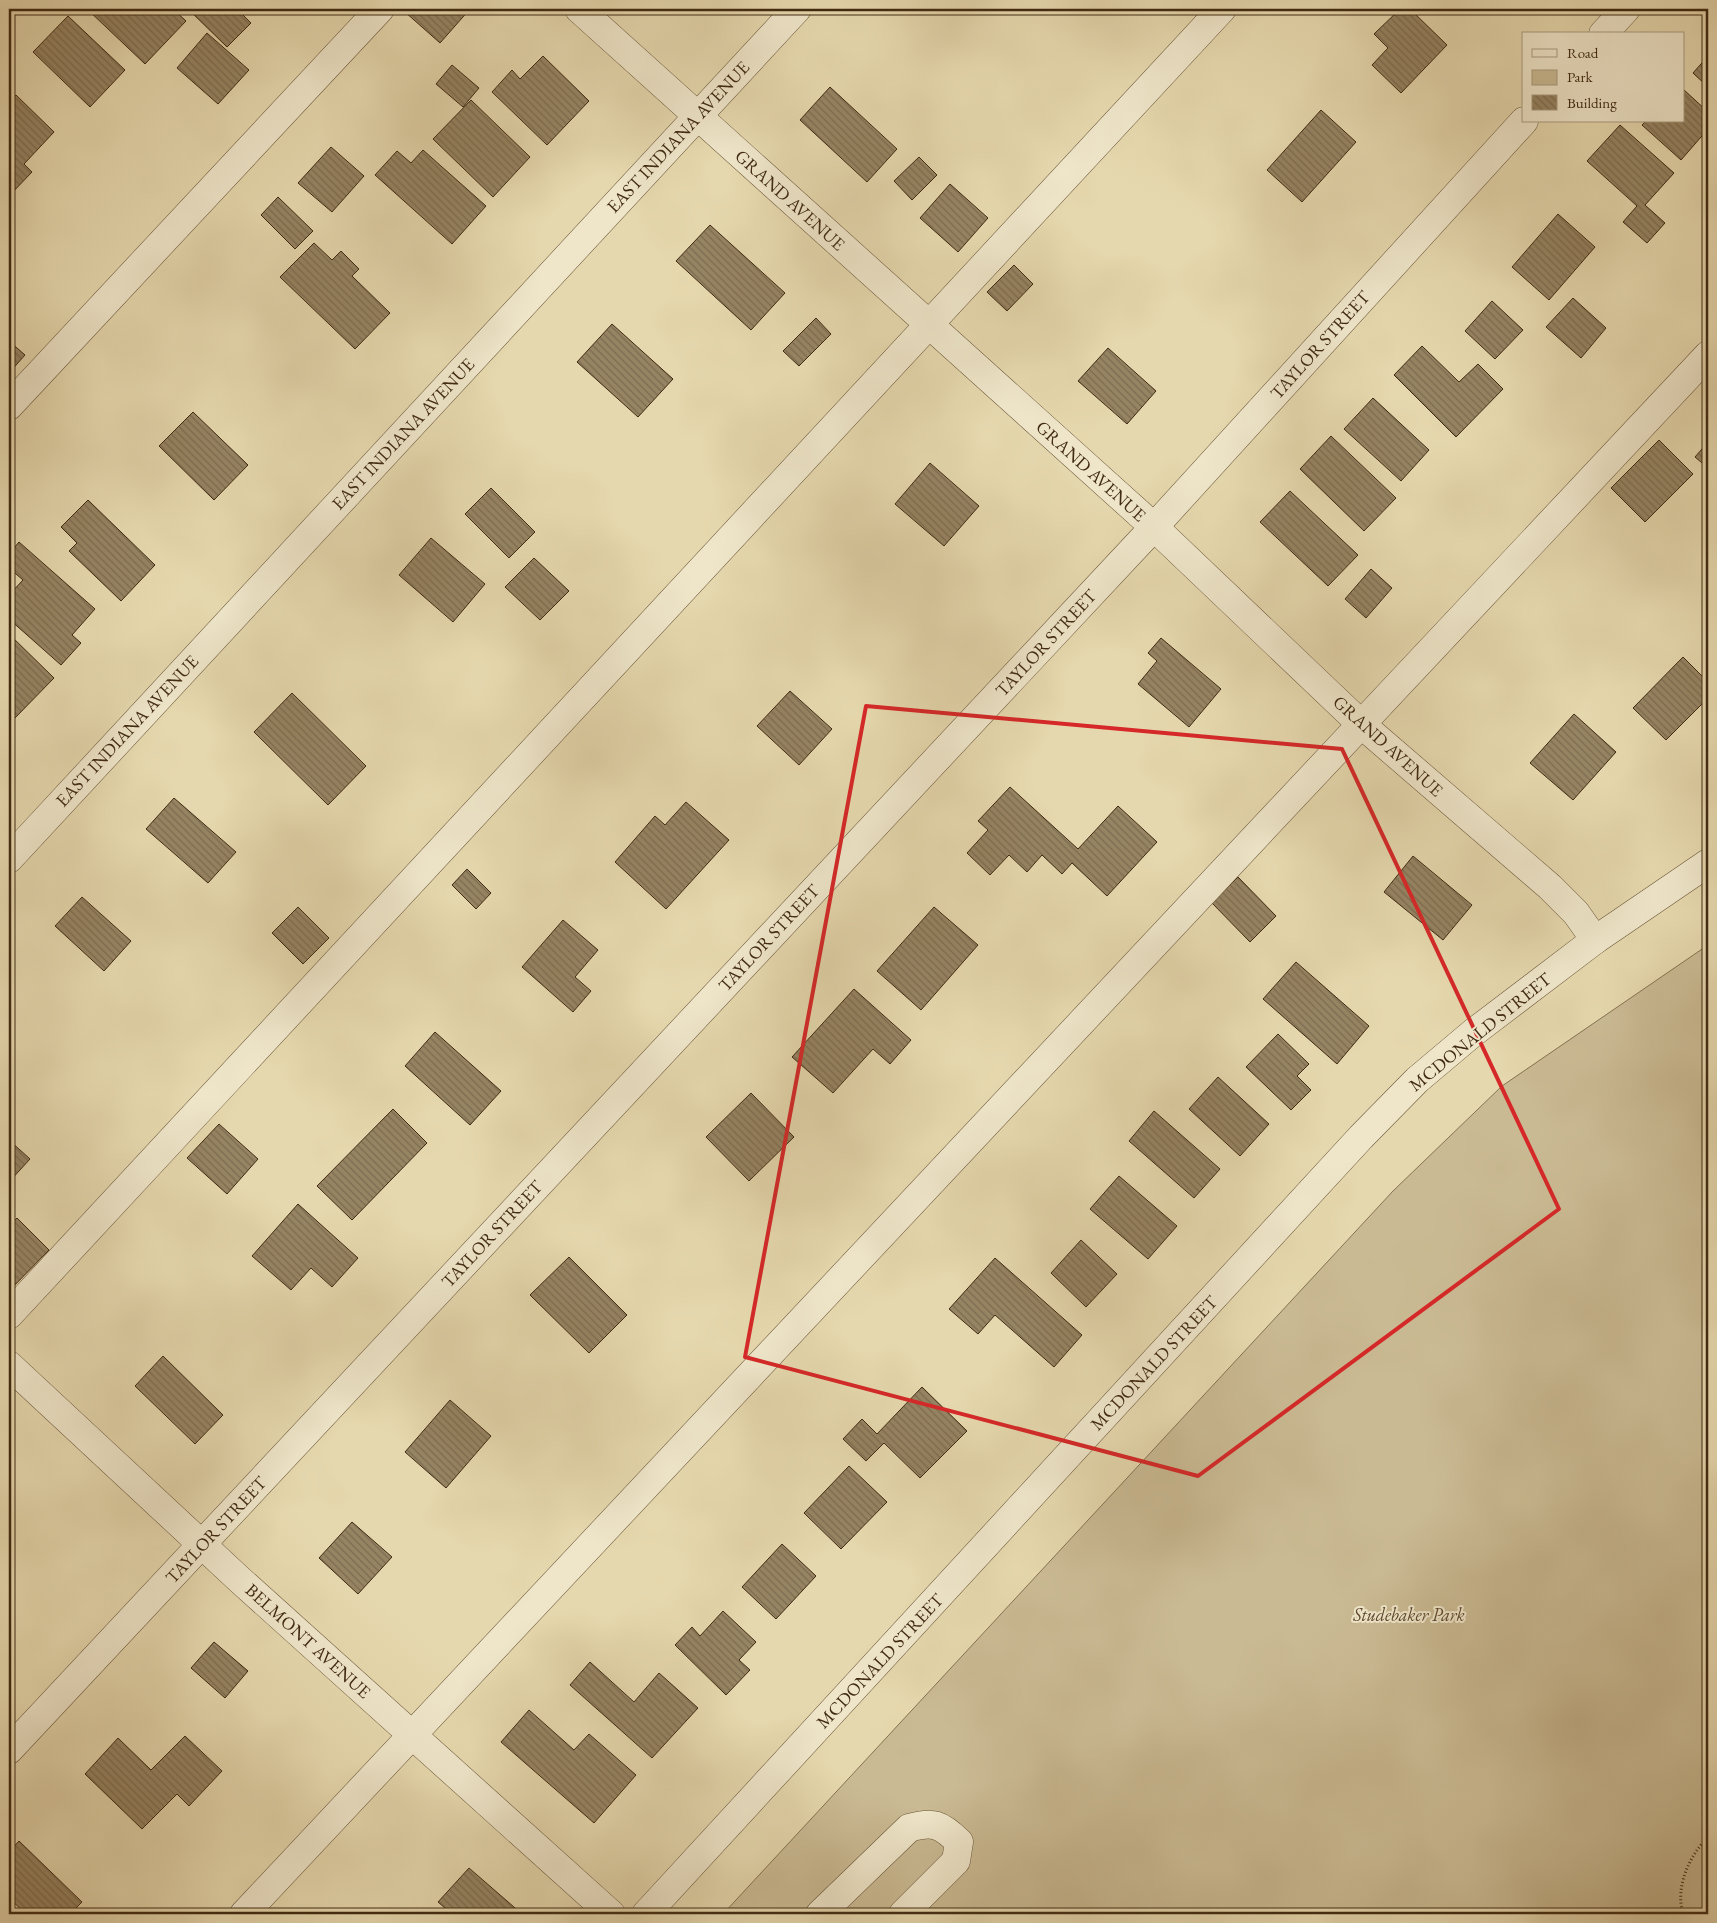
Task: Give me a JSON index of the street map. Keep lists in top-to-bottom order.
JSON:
{
  "streets": {
    "street": [
      "EAST INDIANA AVENUE",
      "GRAND AVENUE",
      "TAYLOR STREET",
      "MCDONALD STREET",
      "BELMONT AVENUE"
    ]
  },
  "crossings": [
    ["EAST INDIANA AVENUE", "GRAND AVENUE"],
    ["GRAND AVENUE", "TAYLOR STREET"],
    ["GRAND AVENUE", "MCDONALD STREET"],
    ["TAYLOR STREET", "BELMONT AVENUE"]
  ],
  "parks": ["Studebaker Park"],
  "legend": ["Road", "Park", "Building"]
}
